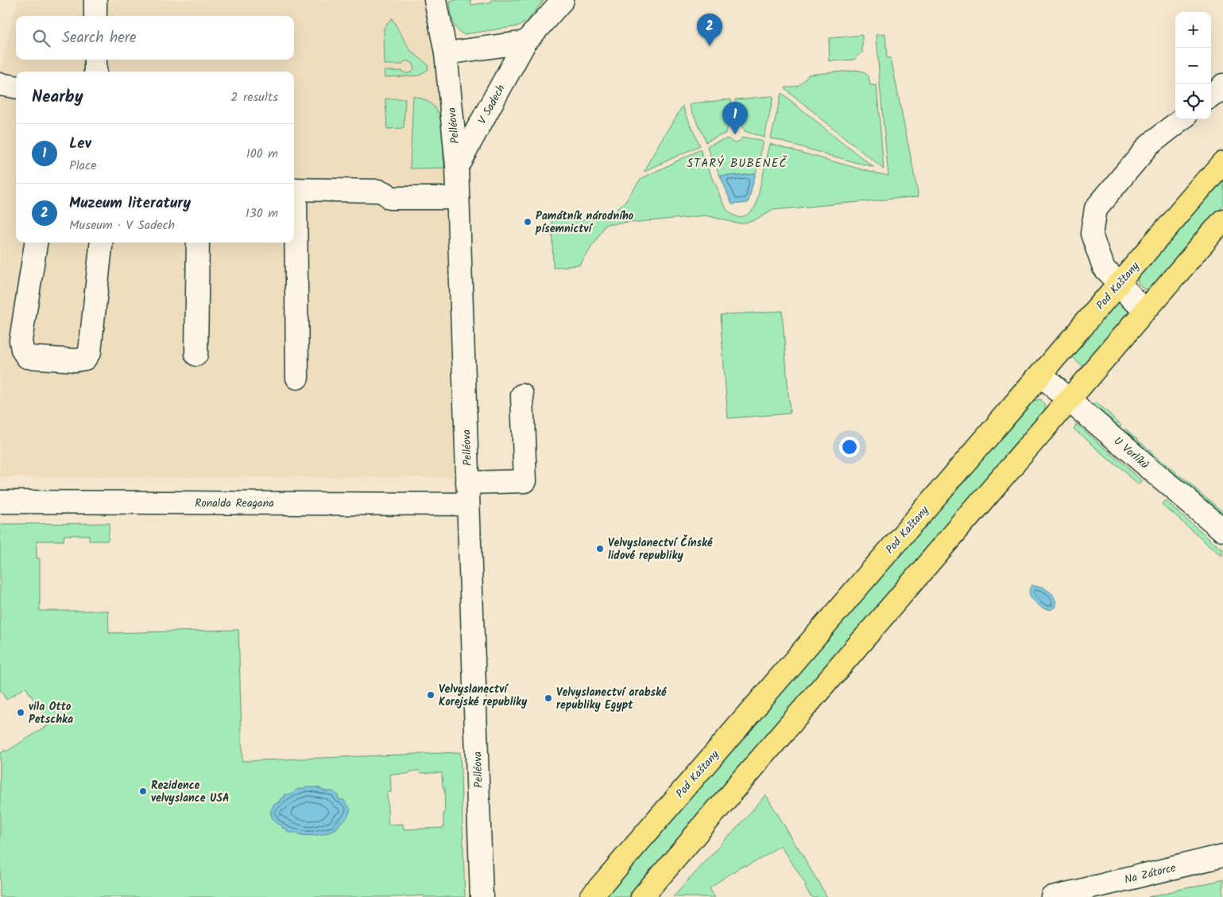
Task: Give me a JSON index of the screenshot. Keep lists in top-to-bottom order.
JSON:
{
  "streets": {
    "main road": ["Pod Kaštany"],
    "street": [
      "V Sadech",
      "Pelléova",
      "U Vorlíků",
      "Ronalda Reagana",
      "Na Zátorce"
    ]
  },
  "crossings": [
    ["V Sadech", "Pelléova"],
    ["Pelléova", "Ronalda Reagana"],
    ["Pod Kaštany", "U Vorlíků"]
  ],
  "districts": ["STARÝ BUBENEČ"],
  "places": [
    "Památník národního písemnictví",
    "Velvyslanectví Čínské lidové republiky",
    "Velvyslanectví Korejské republiky",
    "Velvyslanectví arabské republiky Egypt",
    "vila Otto Petschka",
    "Rezidence velvyslance USA"
  ],
  "page": {
    "map_buttons": ["+", "−"],
    "pins": ["2", "1"],
    "search": "Search here",
    "heading": ["Nearby", "2 results"],
    "list": [
      {
        "mark": "1",
        "name": "Lev",
        "note": "Place",
        "value": "100 m"
      },
      {
        "mark": "2",
        "name": "Muzeum literatury",
        "note": "Museum · V Sadech",
        "value": "130 m"
      }
    ]
  }
}
